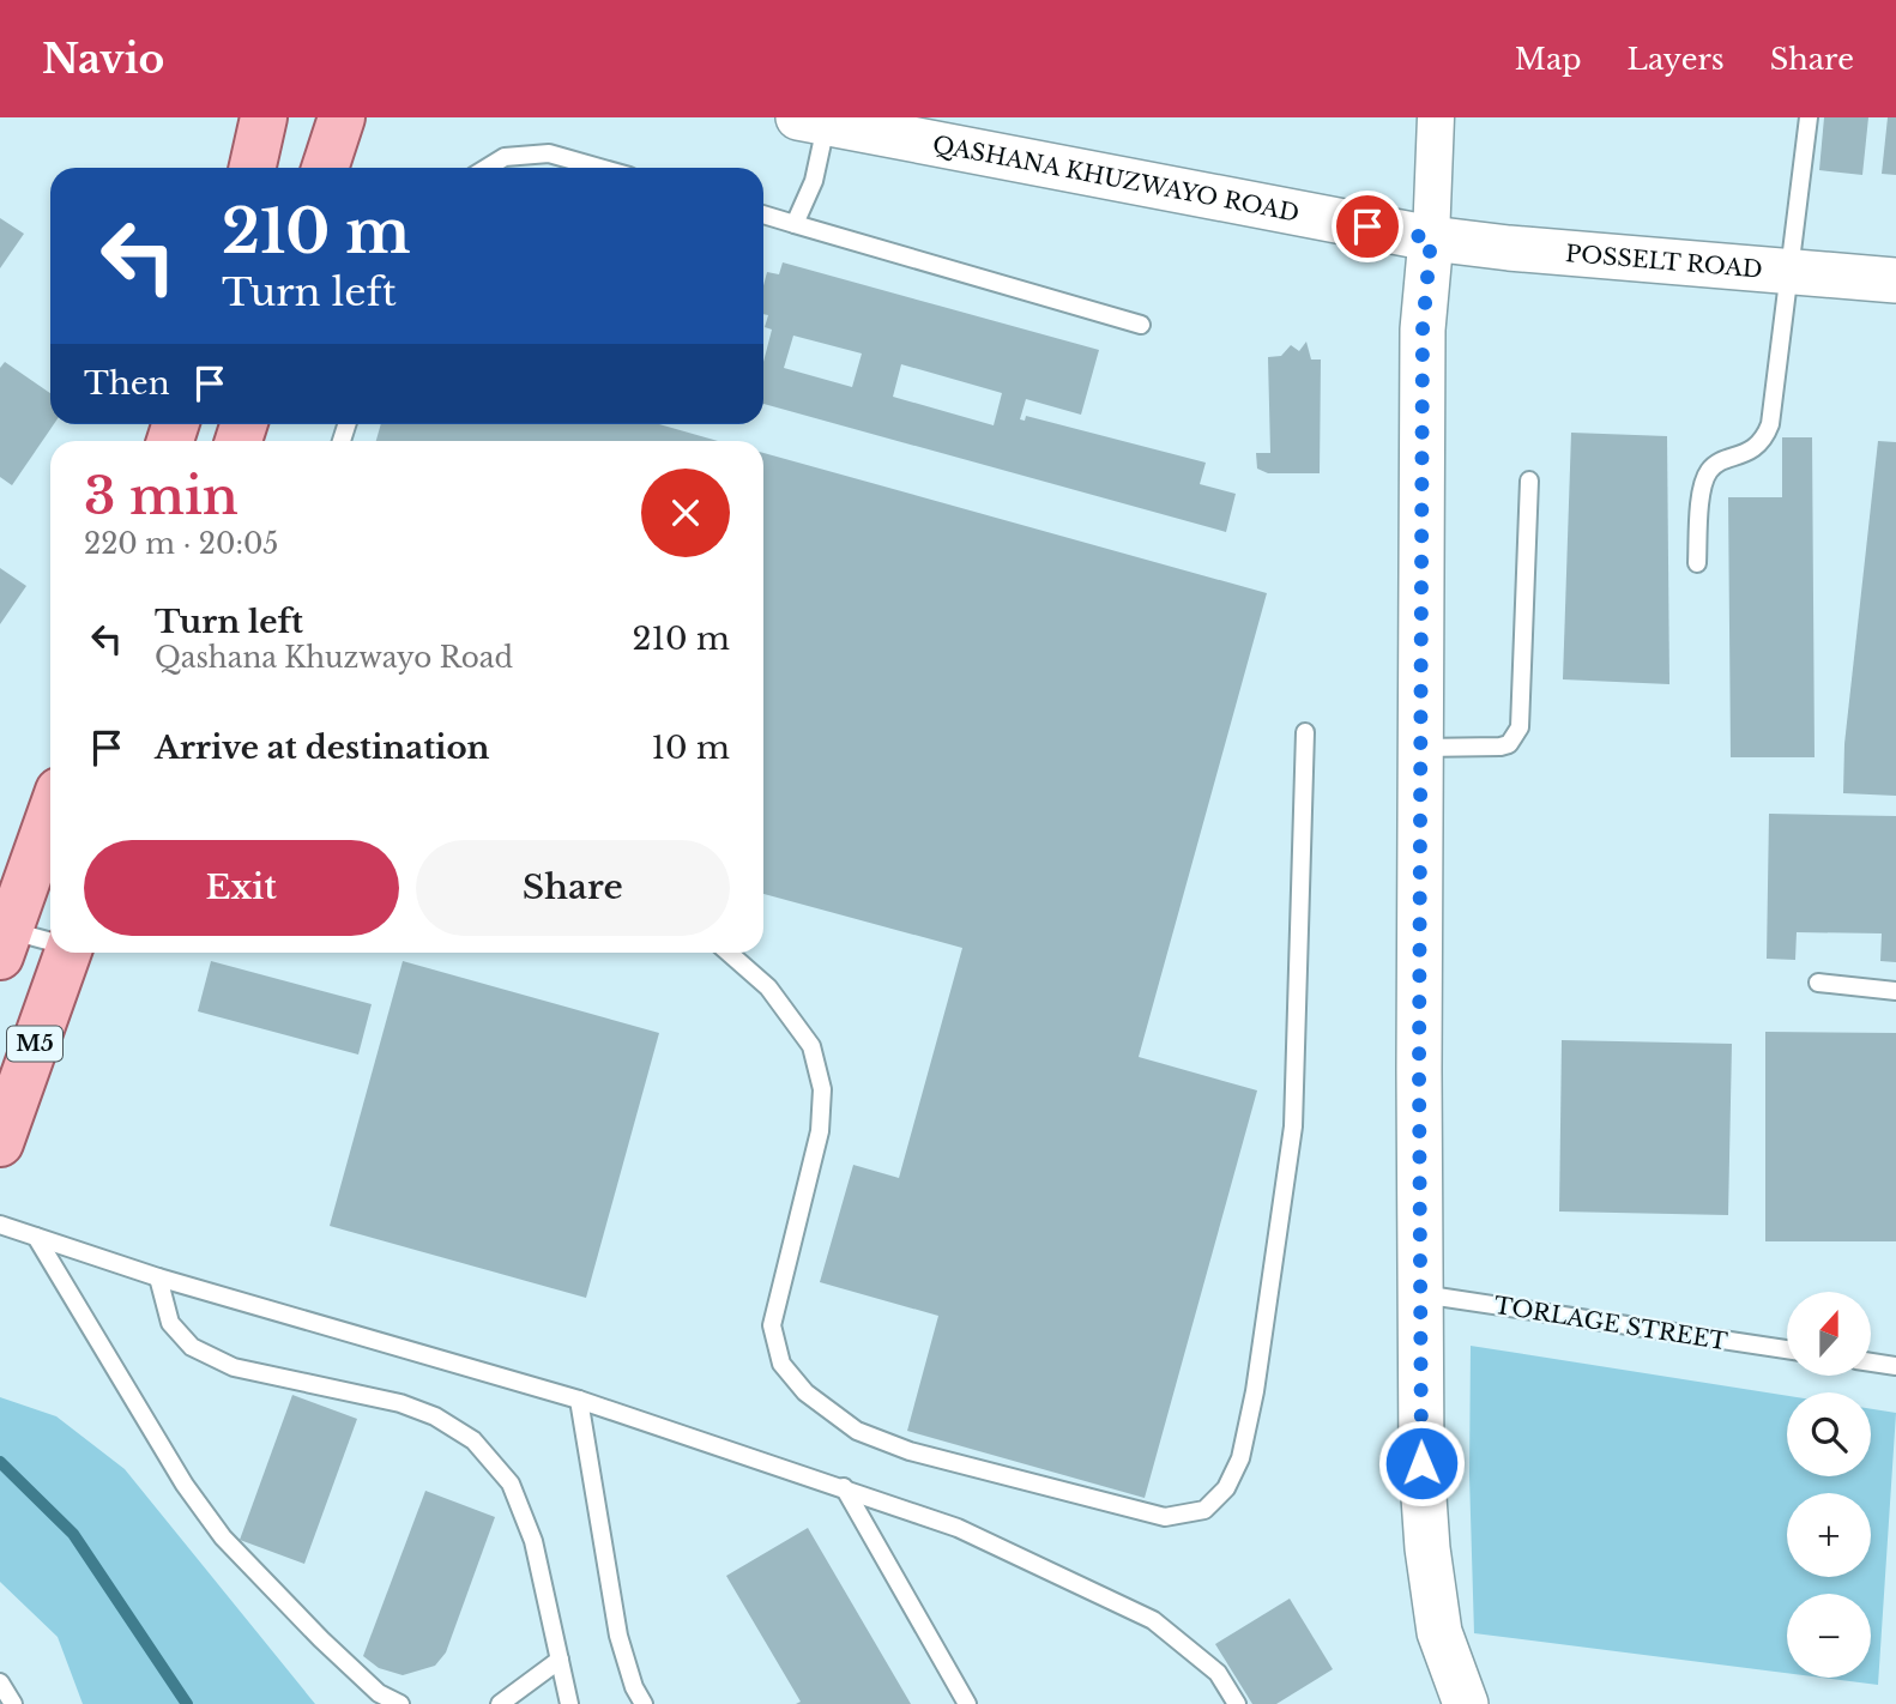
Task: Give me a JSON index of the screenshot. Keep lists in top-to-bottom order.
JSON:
{
  "streets": {
    "main road": ["M5"],
    "street": ["QASHANA KHUZWAYO ROAD", "POSSELT ROAD"],
    "lane": ["TORLAGE STREET"]
  },
  "crossings": [
    ["QASHANA KHUZWAYO ROAD", "POSSELT ROAD"]
  ],
  "north": "top",
  "page": {
    "header": "Navio",
    "nav": ["Map", "Layers", "Share"],
    "turn": ["210 m", "Turn left"],
    "then": "Then",
    "heading": ["3 min", "220 m · 20:05"],
    "list": [
      {
        "name": "Turn left",
        "note": "Qashana Khuzwayo Road",
        "value": "210 m"
      },
      {
        "name": "Arrive at destination",
        "value": "10 m"
      }
    ],
    "buttons": ["Exit", "Share"],
    "map_buttons": ["+", "−"]
  }
}
